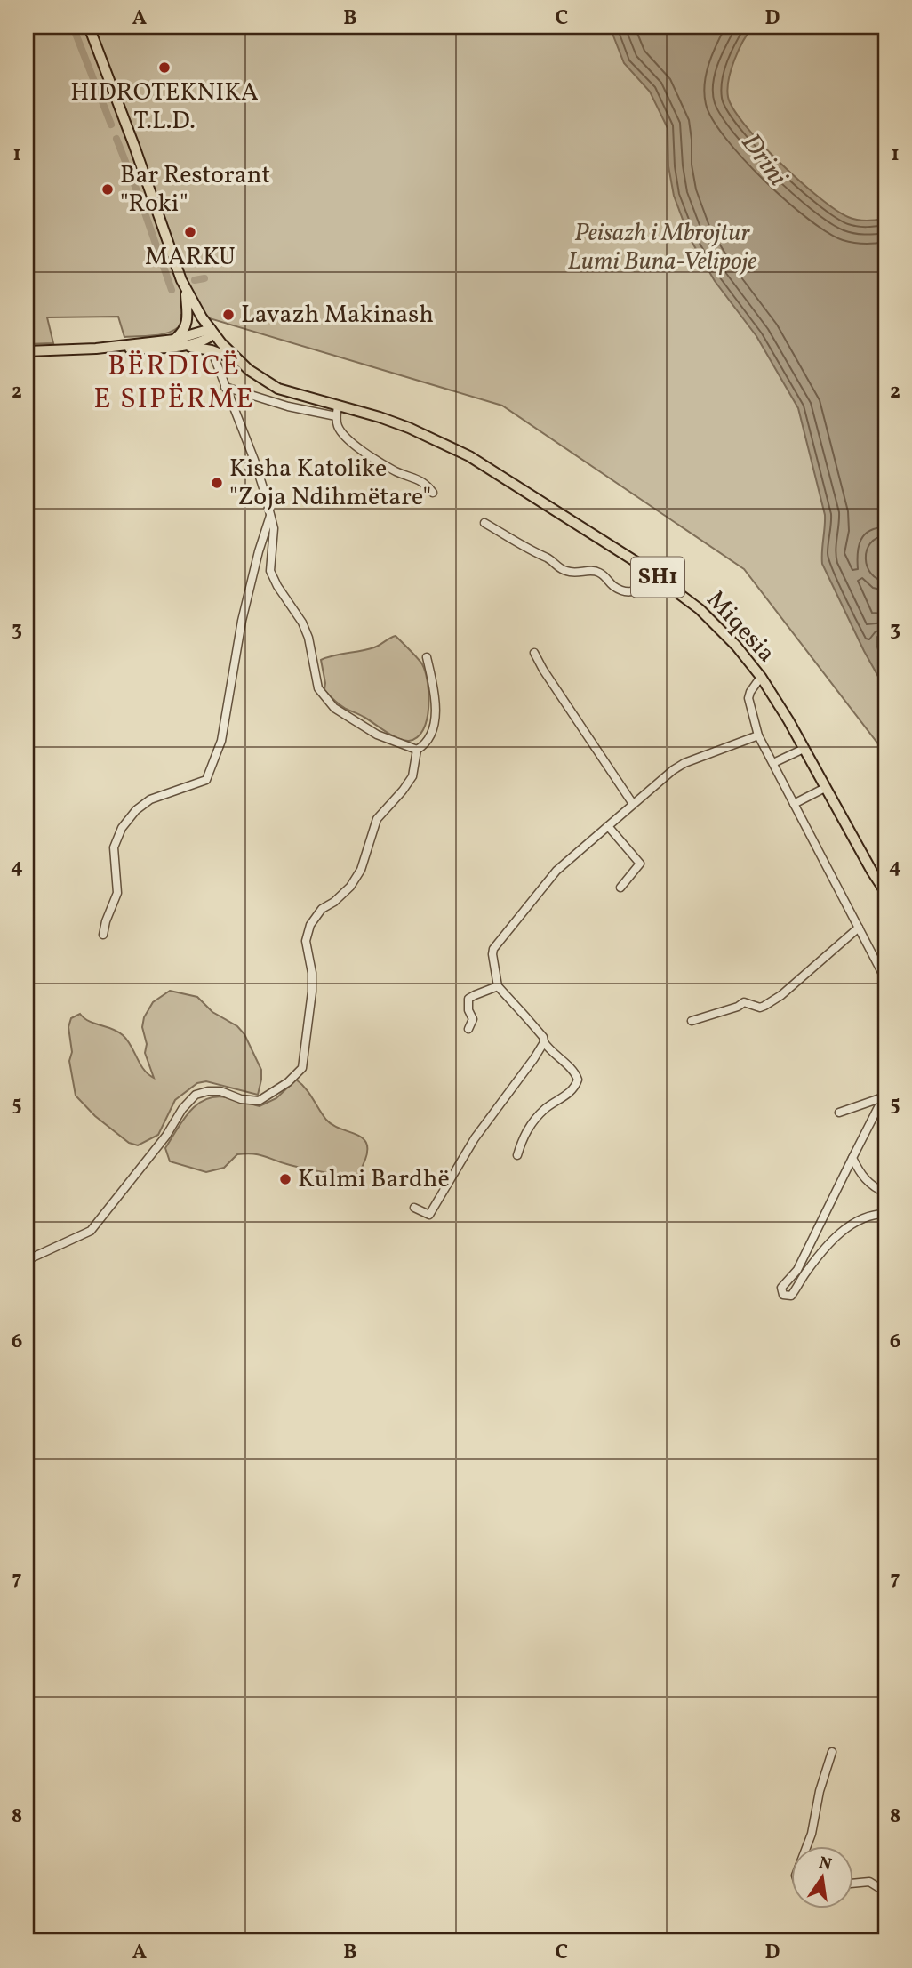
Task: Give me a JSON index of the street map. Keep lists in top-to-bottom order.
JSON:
{
  "streets": {
    "main road": ["SH1", "Miqesia"]
  },
  "crossings": [
    ["SH1", "Miqesia"]
  ],
  "districts": ["BËRDICË E SIPËRME"],
  "water": ["Drini"],
  "parks": ["Peisazh i Mbrojtur Lumi Buna-Velipoje"],
  "places": [
    "HIDROTEKNIKA T.L.D.",
    "Bar Restorant \"Roki\"",
    "MARKU",
    "Lavazh Makinash",
    "Kisha Katolike \"Zoja Ndihmëtare\"",
    "Kulmi Bardhë"
  ],
  "north": "top",
  "grid": {
    "columns": [
      "A",
      "B",
      "C",
      "D"
    ],
    "rows": [
      "1",
      "2",
      "3",
      "4",
      "5",
      "6",
      "7",
      "8"
    ]
  }
}
